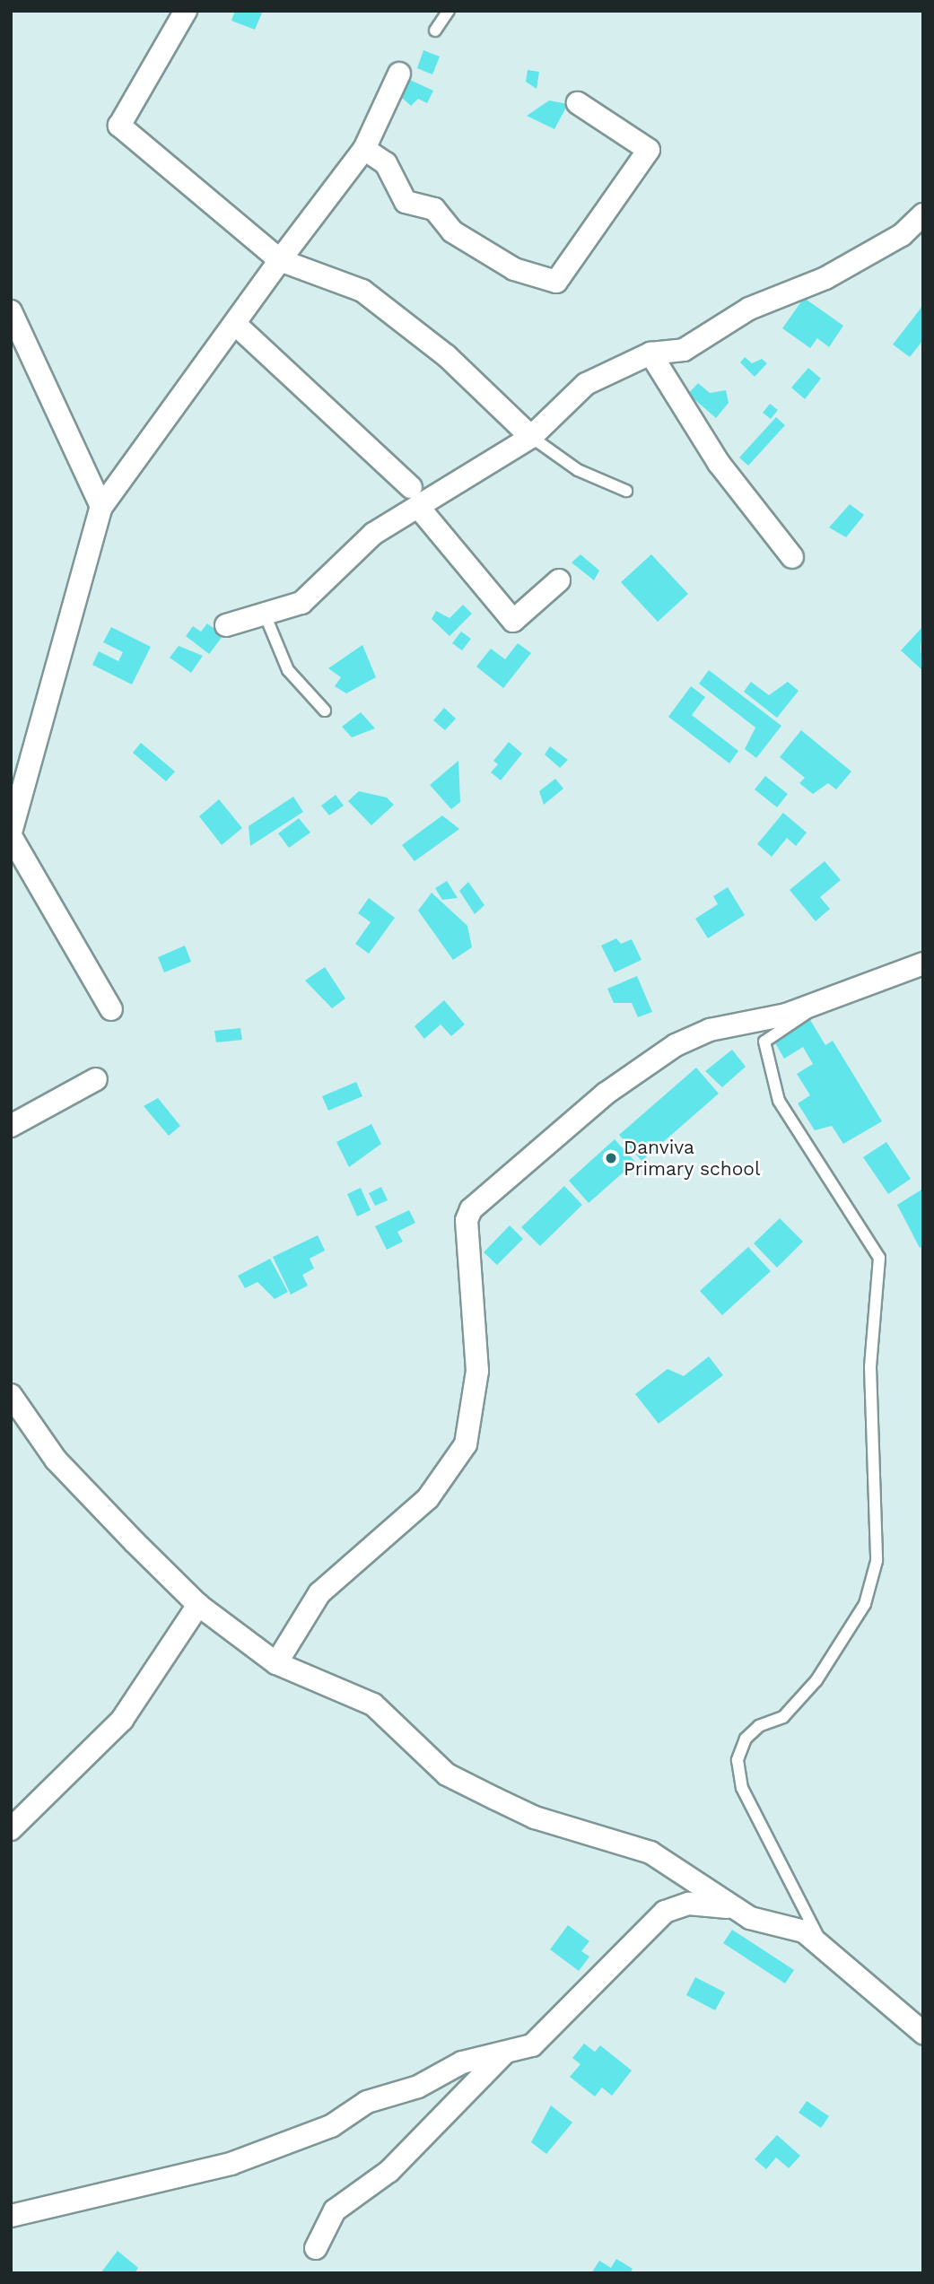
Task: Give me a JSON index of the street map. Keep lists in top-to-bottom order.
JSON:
{
  "places": ["Danviva Primary school"]
}
